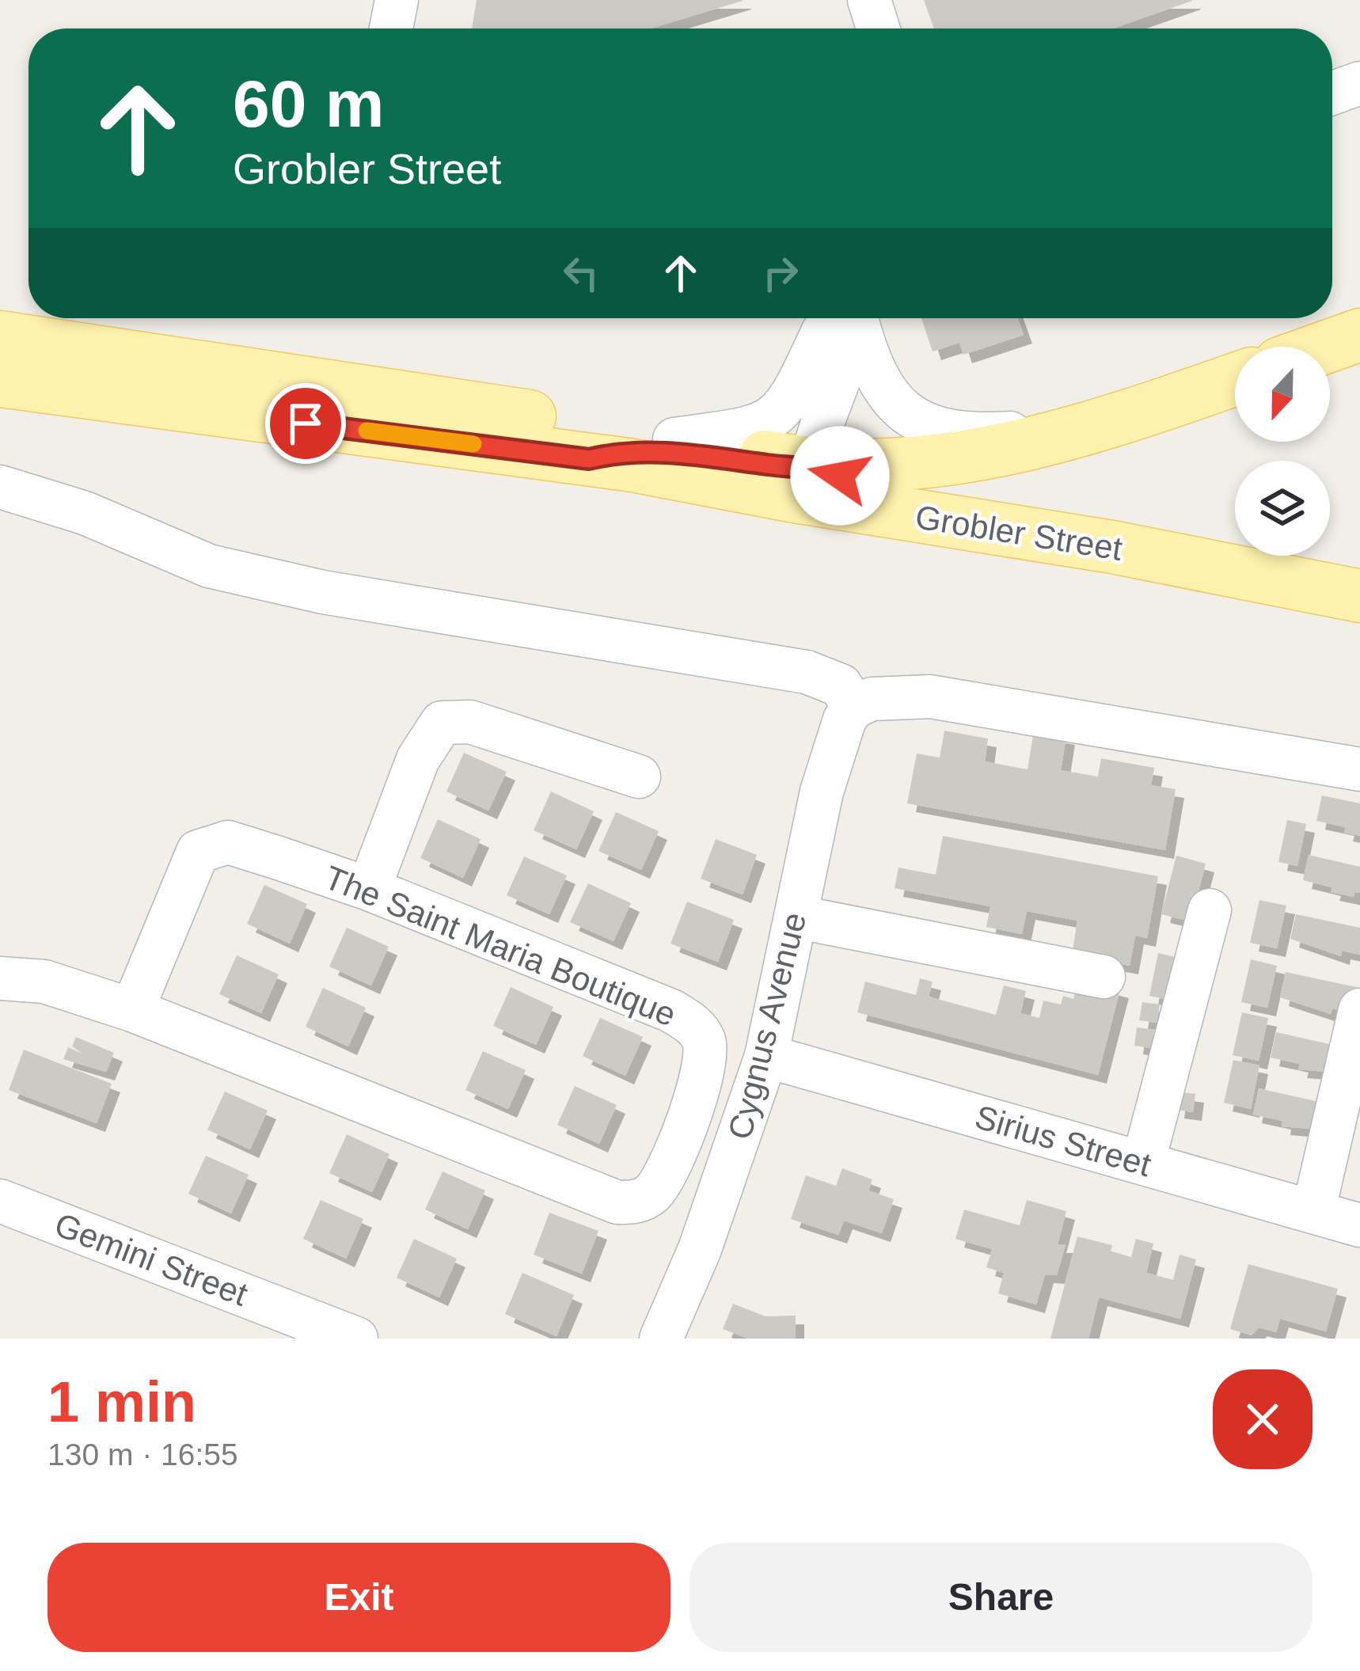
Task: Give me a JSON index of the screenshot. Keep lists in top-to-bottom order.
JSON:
{
  "streets": {
    "main road": ["Grobler Street"],
    "street": [
      "The Saint Maria Boutique",
      "Cygnus Avenue",
      "Sirius Street",
      "Gemini Street"
    ]
  },
  "crossings": [
    ["Cygnus Avenue", "Sirius Street"]
  ],
  "north": "bottom",
  "page": {
    "turn": ["60 m", "Grobler Street"],
    "heading": ["1 min", "130 m · 16:55"],
    "buttons": ["Exit", "Share"]
  }
}
